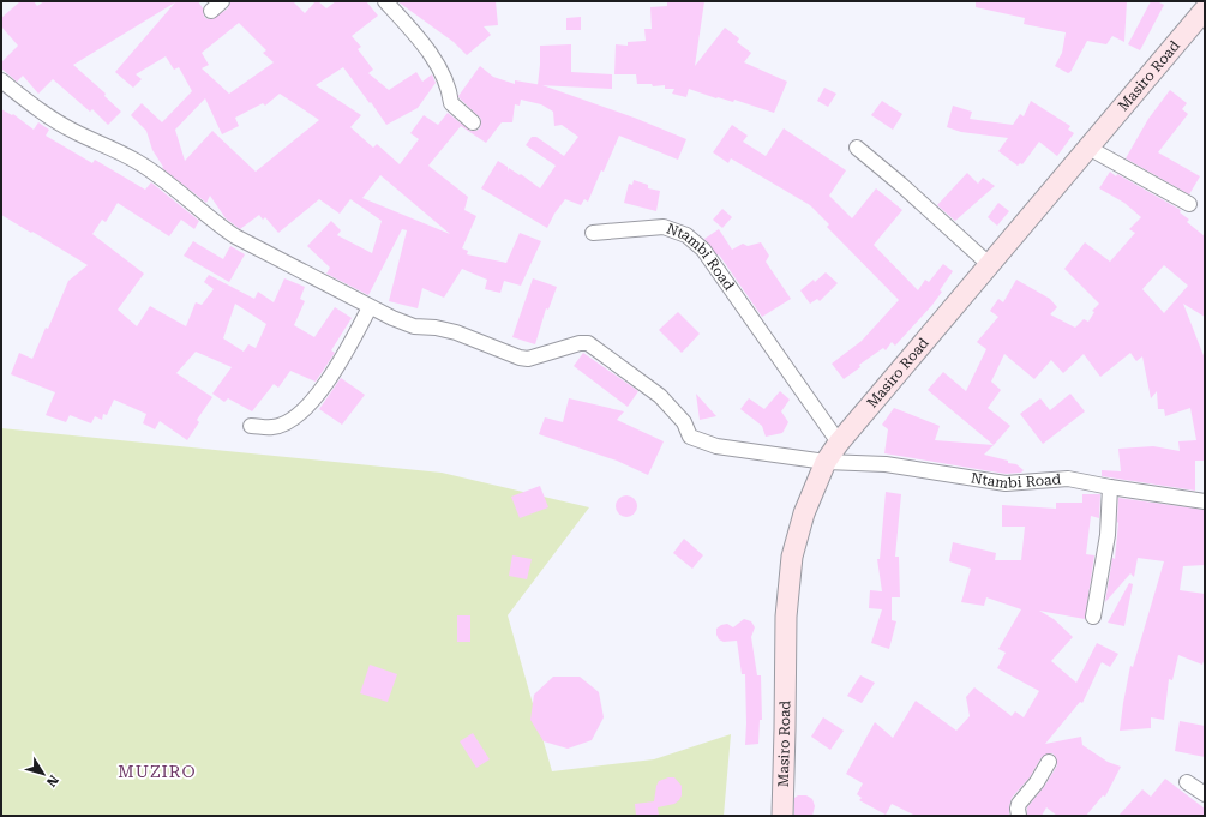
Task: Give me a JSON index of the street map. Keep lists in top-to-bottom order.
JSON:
{
  "streets": {
    "main road": ["Masiro Road"],
    "street": ["Ntambi Road"]
  },
  "crossings": [
    ["Masiro Road", "Ntambi Road"]
  ],
  "districts": ["MUZIRO"],
  "north": "bottom right"
}
